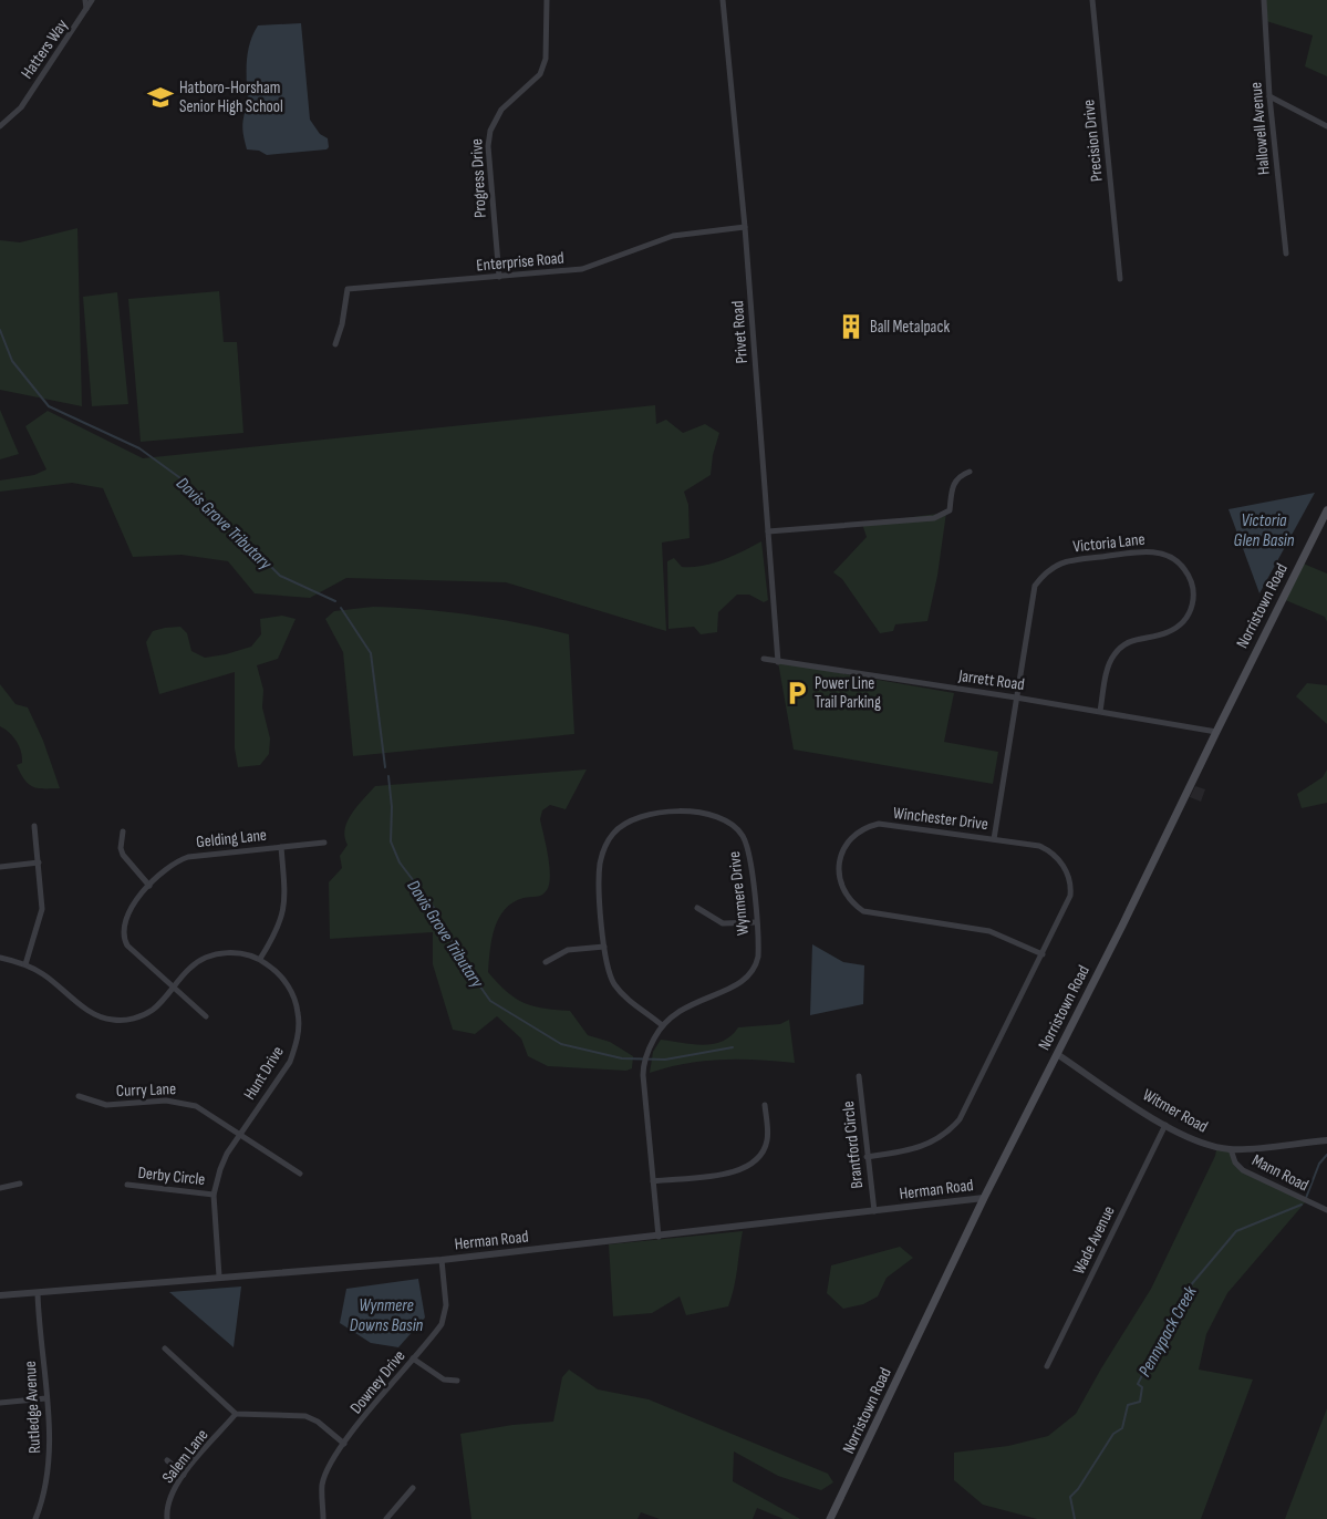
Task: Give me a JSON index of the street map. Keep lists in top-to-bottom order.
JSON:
{
  "streets": {
    "main road": ["Norristown Road"],
    "street": [
      "Hatters Way",
      "Hallowell Avenue",
      "Precision Drive",
      "Progress Drive",
      "Enterprise Road",
      "Privet Road",
      "Victoria Lane",
      "Jarrett Road",
      "Winchester Drive",
      "Gelding Lane",
      "Wynmere Drive",
      "Hunt Drive",
      "Curry Lane",
      "Witmer Road",
      "Brantford Circle",
      "Mann Road",
      "Derby Circle",
      "Herman Road",
      "Wade Avenue",
      "Downey Drive",
      "Rutledge Avenue",
      "Salem Lane"
    ]
  },
  "crossings": [
    ["Progress Drive", "Enterprise Road"],
    ["Enterprise Road", "Privet Road"],
    ["Privet Road", "Jarrett Road"],
    ["Victoria Lane", "Jarrett Road"],
    ["Victoria Lane", "Winchester Drive"],
    ["Norristown Road", "Jarrett Road"],
    ["Norristown Road", "Witmer Road"],
    ["Norristown Road", "Herman Road"],
    ["Winchester Drive", "Brantford Circle"],
    ["Gelding Lane", "Hunt Drive"],
    ["Wynmere Drive", "Herman Road"],
    ["Hunt Drive", "Curry Lane"],
    ["Hunt Drive", "Derby Circle"],
    ["Hunt Drive", "Herman Road"],
    ["Witmer Road", "Mann Road"],
    ["Witmer Road", "Wade Avenue"],
    ["Brantford Circle", "Herman Road"],
    ["Herman Road", "Downey Drive"],
    ["Herman Road", "Rutledge Avenue"]
  ],
  "water": [
    "Victoria Glen Basin",
    "Davis Grove Tributary",
    "Wynmere Downs Basin",
    "Pennypack Creek"
  ],
  "places": {
    "school or university": ["Hatboro-Horsham Senior High School"],
    "building": ["Ball Metalpack"],
    "parking": ["Power Line Trail Parking"]
  }
}
